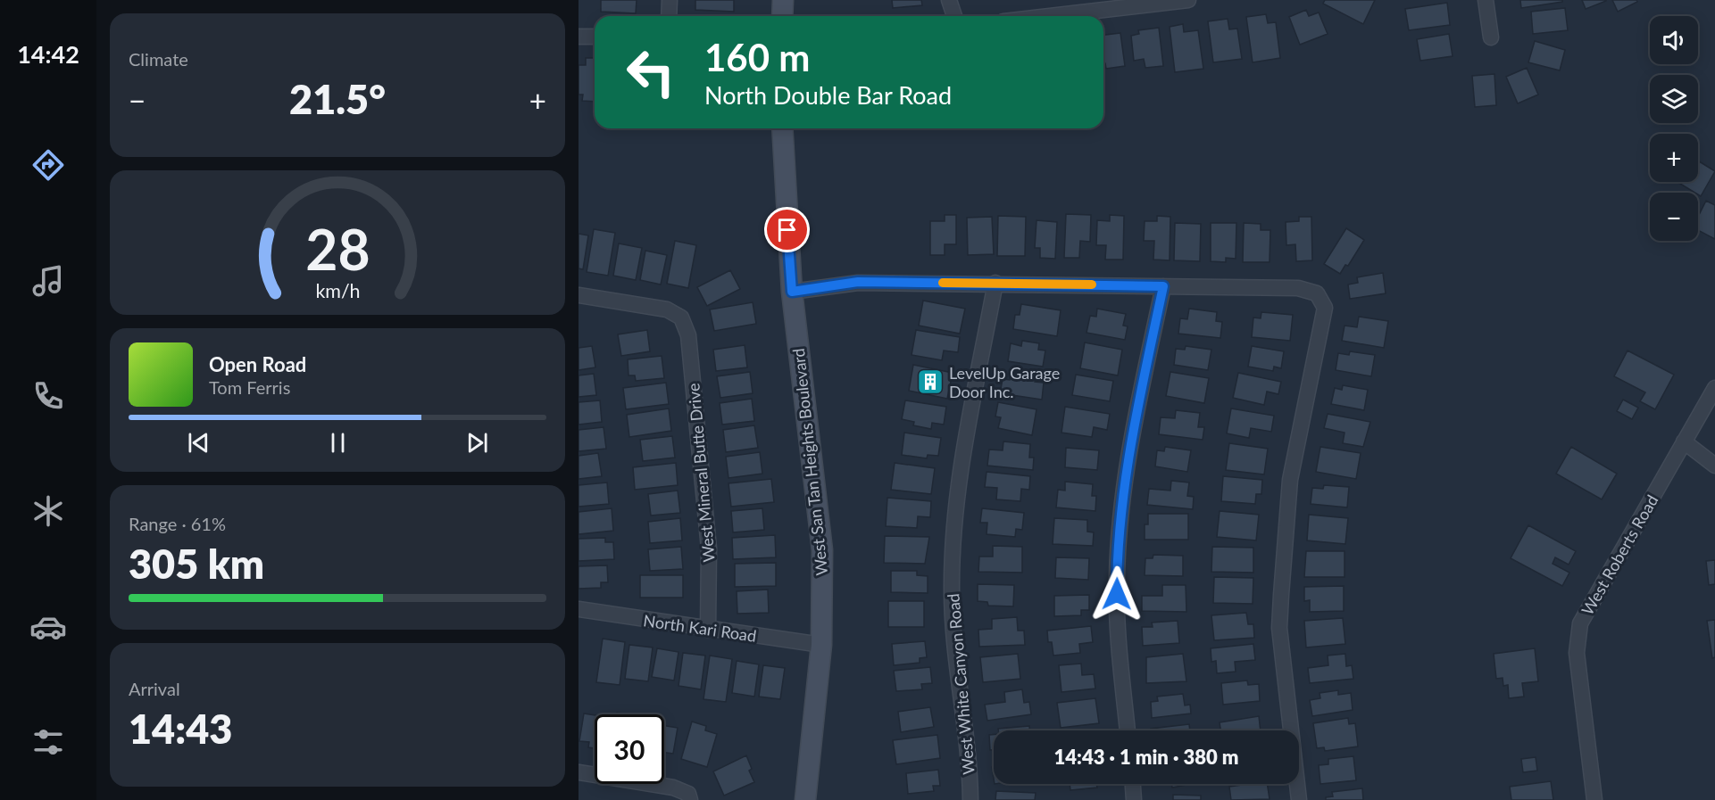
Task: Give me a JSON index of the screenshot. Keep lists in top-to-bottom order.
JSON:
{
  "streets": {
    "street": [
      "West San Tan Heights Boulevard",
      "West Mineral Butte Drive",
      "West Roberts Road",
      "North Kari Road",
      "West White Canyon Road"
    ]
  },
  "crossings": [
    ["West San Tan Heights Boulevard", "North Kari Road"],
    ["West Mineral Butte Drive", "North Kari Road"]
  ],
  "places": {
    "building": ["LevelUp Garage Door Inc."]
  },
  "page": {
    "tabs": "14:42",
    "tile": [
      "Climate",
      ["Range · 61%", "305 km"],
      ["Arrival", "14:43"]
    ],
    "map_buttons": ["+", "−"],
    "turn": ["160 m", "North Double Bar Road"],
    "heat": ["−", "21.5°", "+"],
    "song": ["Open Road", "Tom Ferris"],
    "limit": "30",
    "trip": "14:43 · 1 min · 380 m",
    "gauge": ["28", "km/h"]
  }
}
